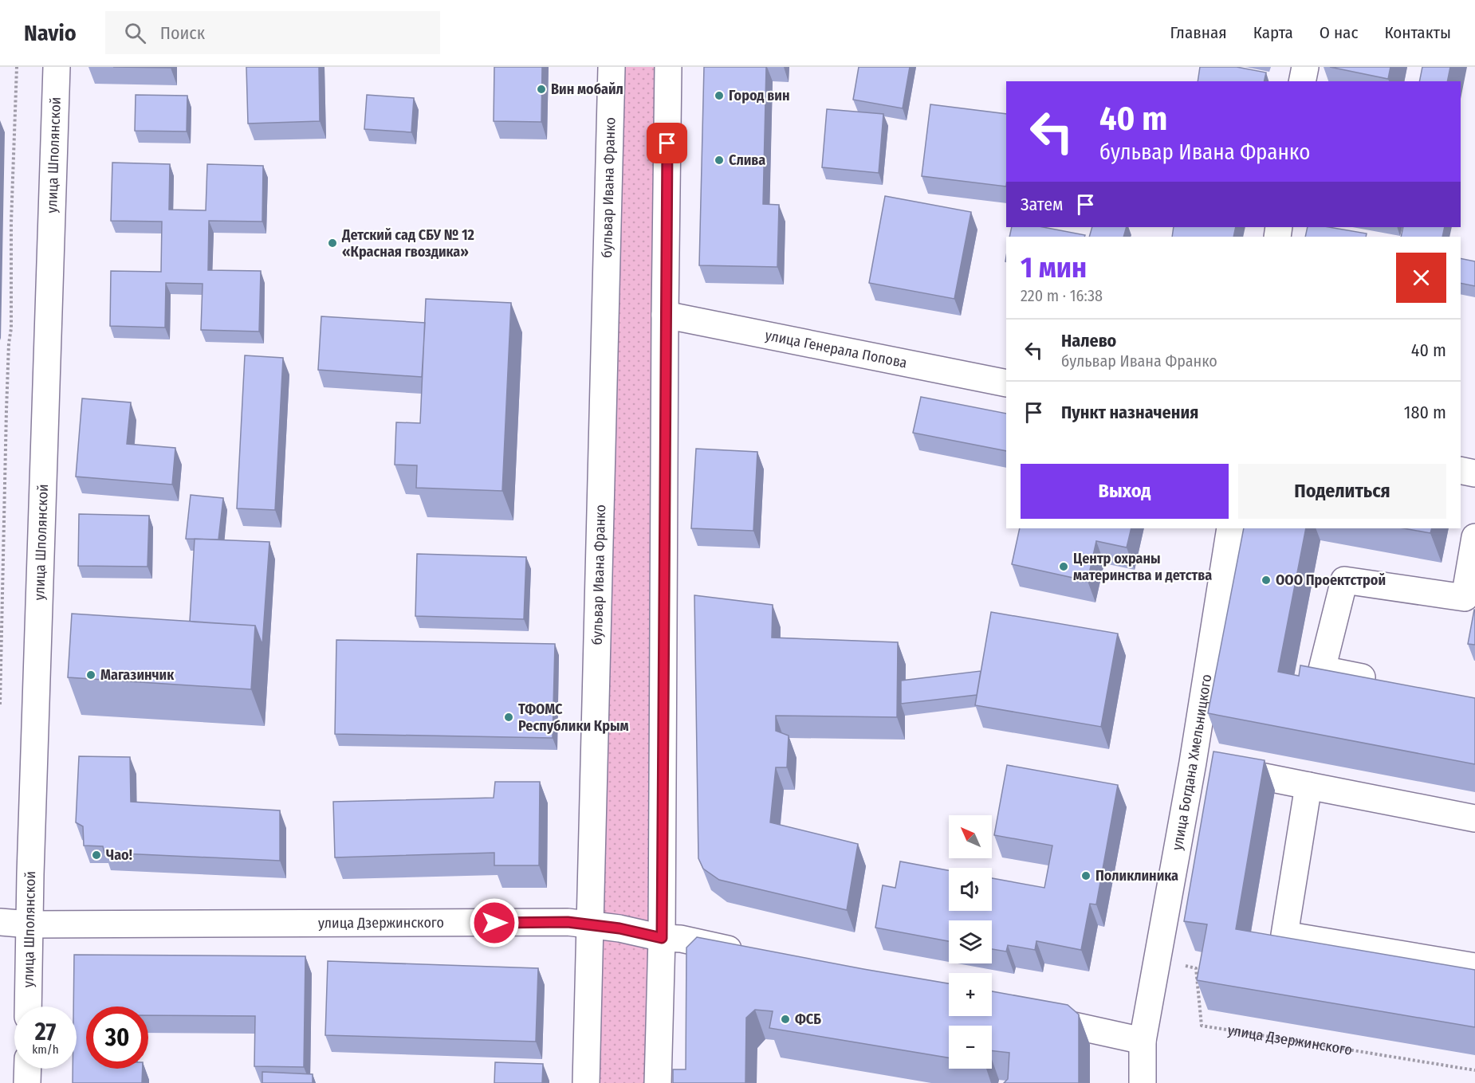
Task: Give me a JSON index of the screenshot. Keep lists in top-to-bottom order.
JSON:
{
  "streets": {
    "street": [
      "улица Шполянской",
      "бульвар Ивана Франко",
      "улица Генерала Попова",
      "улица Богдана Хмельницкого",
      "улица Дзержинского"
    ]
  },
  "crossings": [
    ["улица Шполянской", "улица Дзержинского"],
    ["бульвар Ивана Франко", "улица Дзержинского"],
    ["улица Богдана Хмельницкого", "улица Дзержинского"]
  ],
  "places": [
    "Вин мобайл",
    "Город вин",
    "Слива",
    "Детский сад СБУ № 12 «Красная гвоздика»",
    "Центр охраны материнства и детства",
    "ООО Проектстрой",
    "Магазинчик",
    "ТФОМС Республики Крым",
    "Чао!",
    "Поликлиника",
    "ФСБ"
  ],
  "north": "top left",
  "page": {
    "header": "Navio",
    "search": "Поиск",
    "nav": [
      "Главная",
      "Карта",
      "О нас",
      "Контакты"
    ],
    "turn": ["40 m", "бульвар Ивана Франко"],
    "then": "Затем",
    "heading": ["1 мин", "220 m · 16:38"],
    "list": [
      {
        "name": "Налево",
        "note": "бульвар Ивана Франко",
        "value": "40 m"
      },
      {
        "name": "Пункт назначения",
        "value": "180 m"
      }
    ],
    "buttons": ["Выход", "Поделиться"],
    "map_buttons": ["+", "−"],
    "speed": "27 km/h",
    "limit": "30"
  }
}
